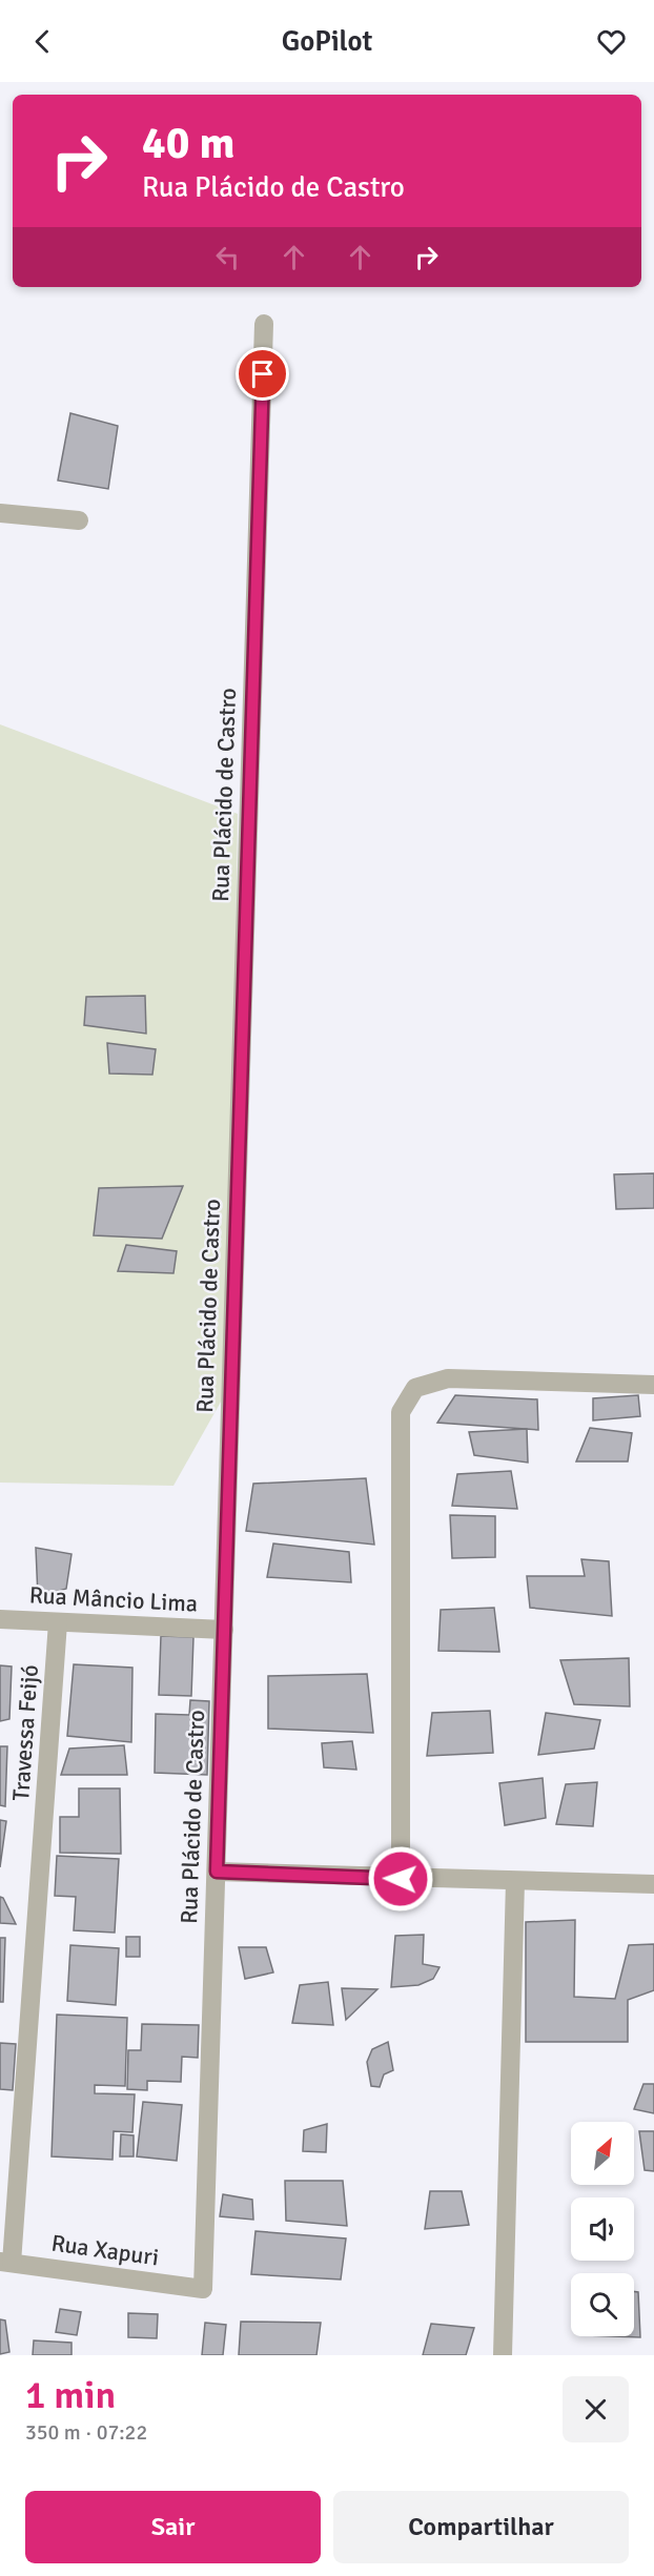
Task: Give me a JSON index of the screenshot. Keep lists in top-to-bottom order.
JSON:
{
  "streets": {
    "street": [
      "Rua Plácido de Castro",
      "Rua Mâncio Lima",
      "Travessa Feijó",
      "Rua Xapuri"
    ]
  },
  "crossings": [
    ["Rua Plácido de Castro", "Rua Mâncio Lima"],
    ["Rua Plácido de Castro", "Rua Xapuri"],
    ["Rua Mâncio Lima", "Travessa Feijó"],
    ["Travessa Feijó", "Rua Xapuri"]
  ],
  "north": "top right",
  "page": {
    "header": "GoPilot",
    "turn": ["40 m", "Rua Plácido de Castro"],
    "heading": ["1 min", "350 m · 07:22"],
    "buttons": ["Sair", "Compartilhar"]
  }
}
